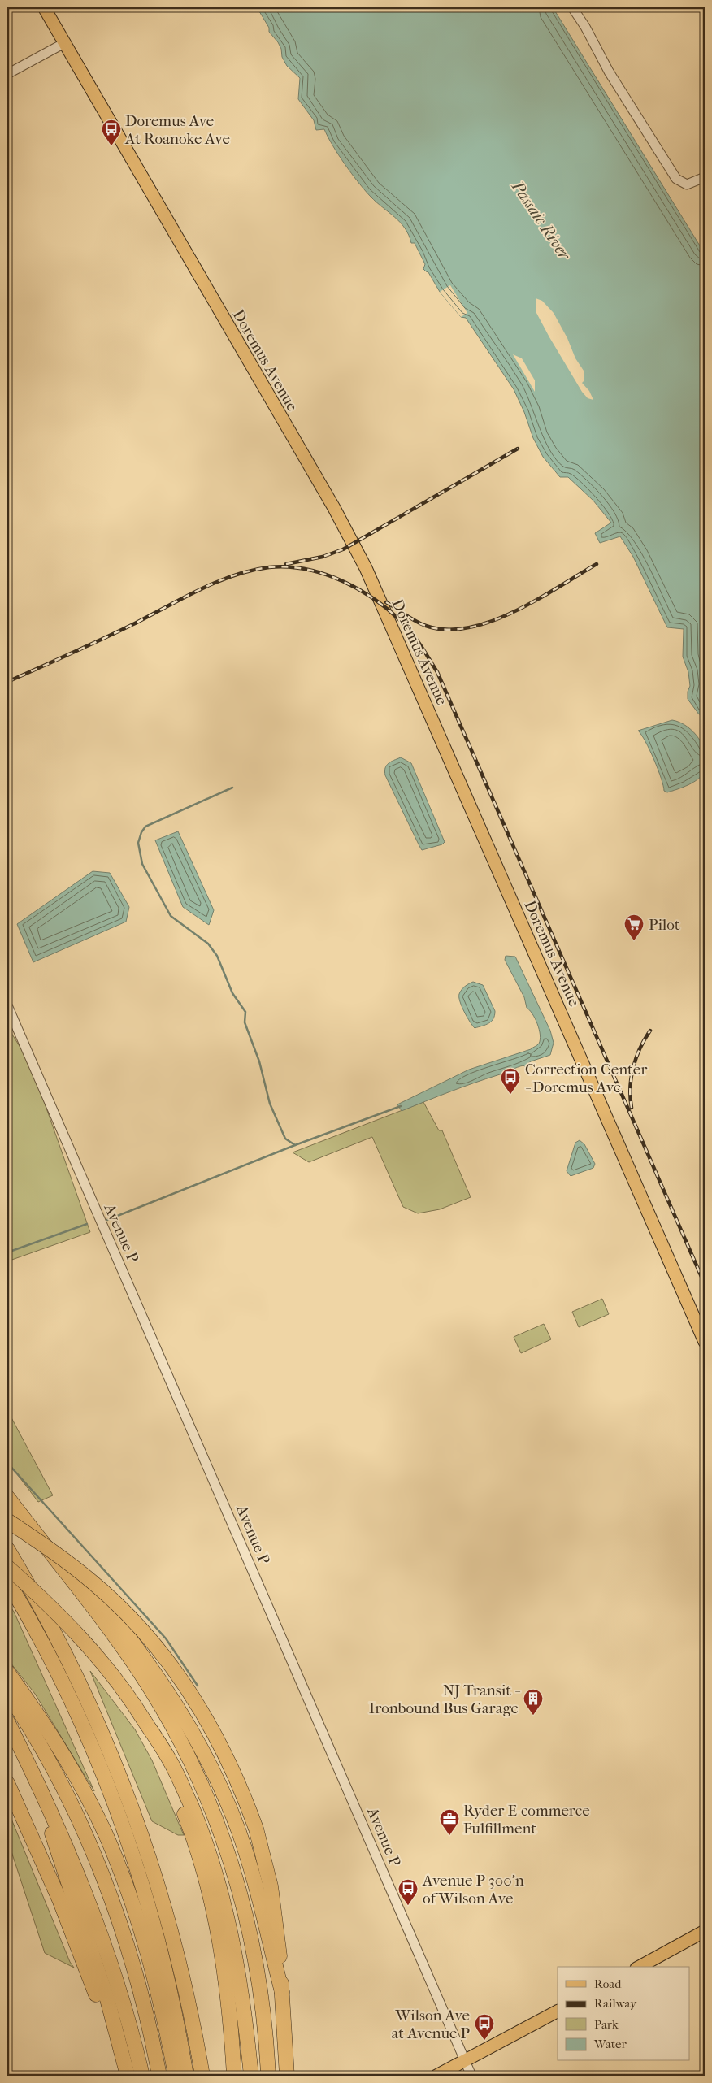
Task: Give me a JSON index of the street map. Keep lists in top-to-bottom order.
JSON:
{
  "streets": {
    "main road": ["Doremus Avenue"],
    "street": ["Avenue P"]
  },
  "water": ["Passaic River"],
  "places": {
    "bus stop": [
      "Doremus Ave At Roanoke Ave",
      "Correction Center - Doremus Ave",
      "Avenue P 300'n of Wilson Ave",
      "Wilson Ave at Avenue P"
    ],
    "supermarket": ["Pilot"],
    "building": ["NJ Transit - Ironbound Bus Garage"],
    "office": ["Ryder E-commerce Fulfillment"]
  },
  "legend": [
    "Road",
    "Railway",
    "Park",
    "Water"
  ]
}
